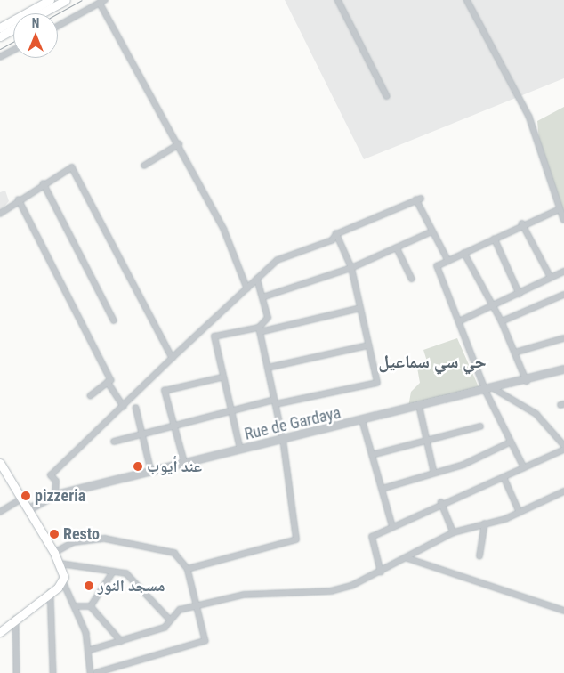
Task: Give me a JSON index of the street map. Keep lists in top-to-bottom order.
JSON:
{
  "streets": {
    "street": ["Rue de Gardaya"]
  },
  "districts": ["حي سي سماعيل"],
  "places": [
    "عند أيوب",
    "pizzeria",
    "Resto",
    "مسجد النور"
  ],
  "north": "top"
}
